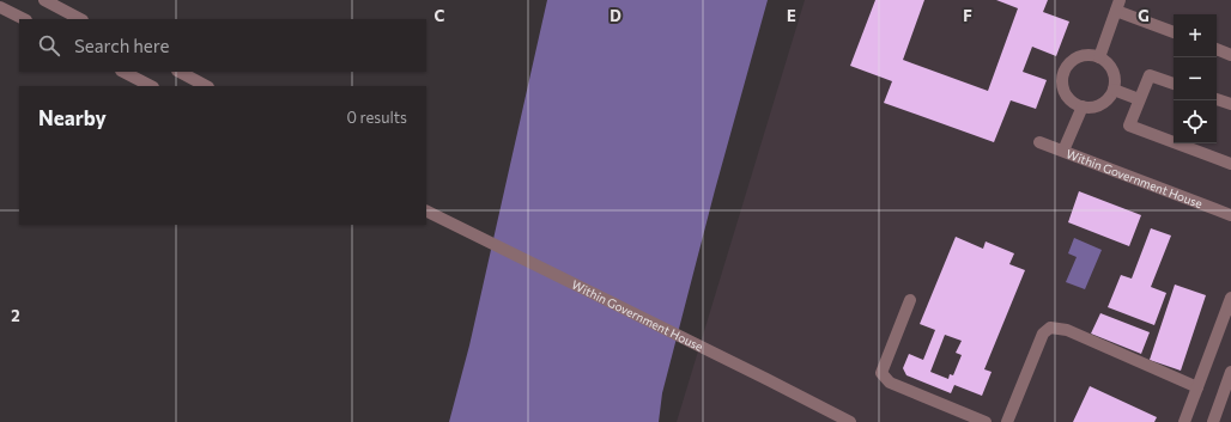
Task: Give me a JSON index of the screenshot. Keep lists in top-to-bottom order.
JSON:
{
  "streets": {
    "street": ["Within Government House"]
  },
  "page": {
    "map_buttons": ["+", "−"],
    "search": "Search here",
    "heading": ["Nearby", "0 results"]
  },
  "grid": {
    "columns": [
      "C",
      "D",
      "E",
      "F",
      "G"
    ],
    "rows": ["2"]
  }
}
